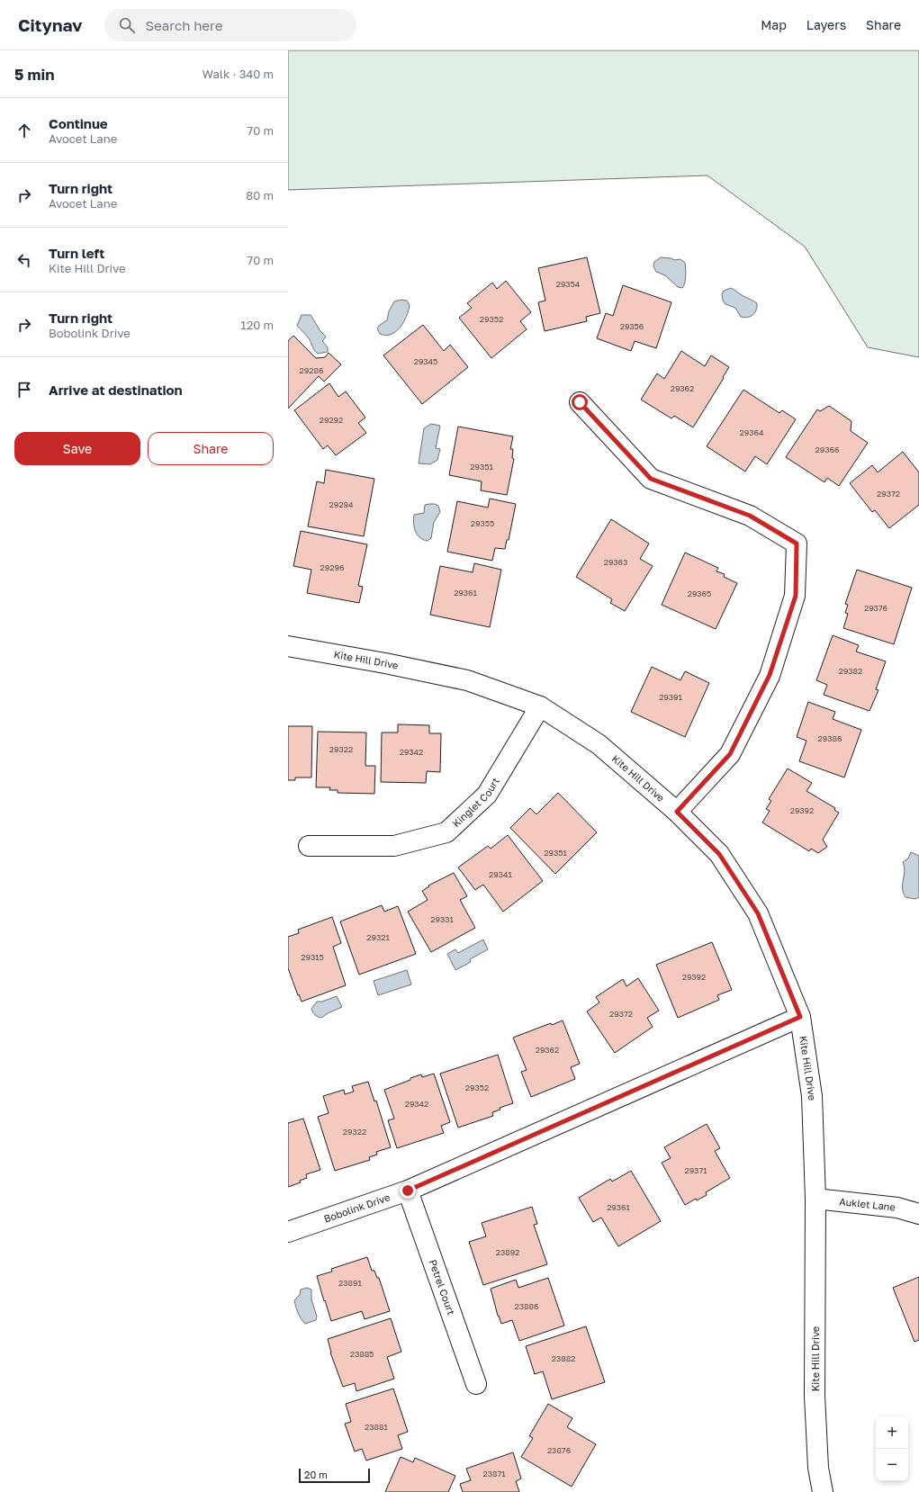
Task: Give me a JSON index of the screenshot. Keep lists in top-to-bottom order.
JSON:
{
  "streets": {
    "street": [
      "Kite Hill Drive",
      "Kinglet Court",
      "Auklet Lane",
      "Bobolink Drive",
      "Petrel Court"
    ]
  },
  "crossings": [
    ["Kite Hill Drive", "Kinglet Court"],
    ["Kite Hill Drive", "Auklet Lane"],
    ["Kite Hill Drive", "Bobolink Drive"],
    ["Bobolink Drive", "Petrel Court"]
  ],
  "house_numbers": [
    "29354",
    "29352",
    "29356",
    "29345",
    "29286",
    "29362",
    "29292",
    "29364",
    "29366",
    "29351",
    "29372",
    "29294",
    "29355",
    "29363",
    "29296",
    "29361",
    "29365",
    "29376",
    "29382",
    "29391",
    "29386",
    "29322",
    "29342",
    "29392",
    "29351",
    "29341",
    "29331",
    "29321",
    "29315",
    "29392",
    "29372",
    "29362",
    "29352",
    "29342",
    "29322",
    "29371",
    "29361",
    "23892",
    "23891",
    "23886",
    "23885",
    "23882",
    "23881",
    "23876",
    "23871"
  ],
  "scale_bar": "20 m",
  "page": {
    "header": "Citynav",
    "search": "Search here",
    "nav": ["Map", "Layers", "Share"],
    "heading": ["5 min", "Walk · 340 m"],
    "list": [
      ["Continue", "Avocet Lane", "70 m"],
      ["Turn right", "Avocet Lane", "80 m"],
      ["Turn left", "Kite Hill Drive", "70 m"],
      ["Turn right", "Bobolink Drive", "120 m"],
      "Arrive at destination"
    ],
    "buttons": ["Save", "Share"],
    "map_buttons": ["+", "−"],
    "scale": "20 m"
  }
}
